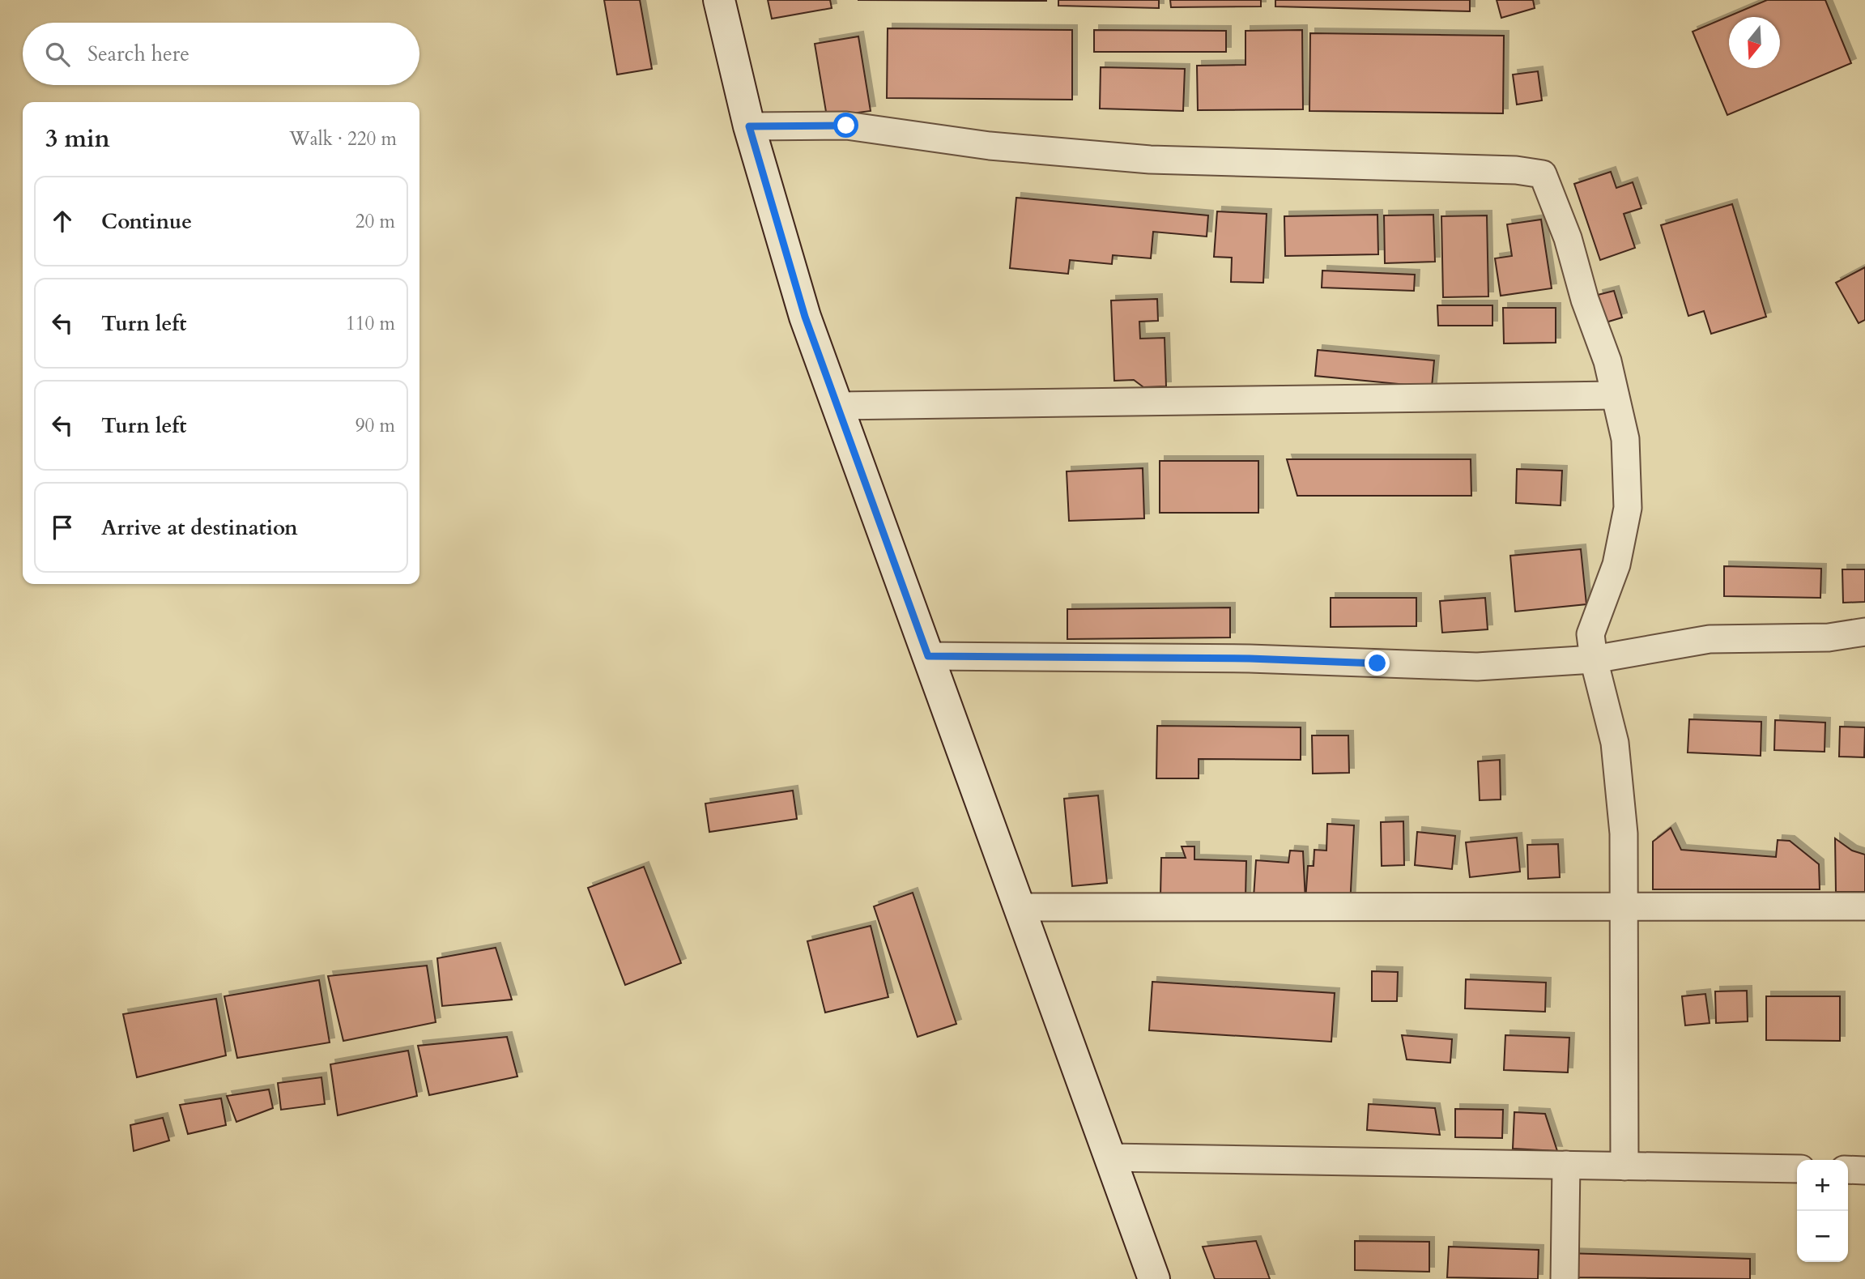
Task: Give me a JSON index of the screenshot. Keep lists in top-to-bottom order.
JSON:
{
  "north": "bottom",
  "page": {
    "search": "Search here",
    "heading": ["3 min", "Walk · 220 m"],
    "list": [
      ["Continue", "20 m"],
      ["Turn left", "110 m"],
      ["Turn left", "90 m"],
      "Arrive at destination"
    ],
    "map_buttons": ["+", "−"]
  }
}
